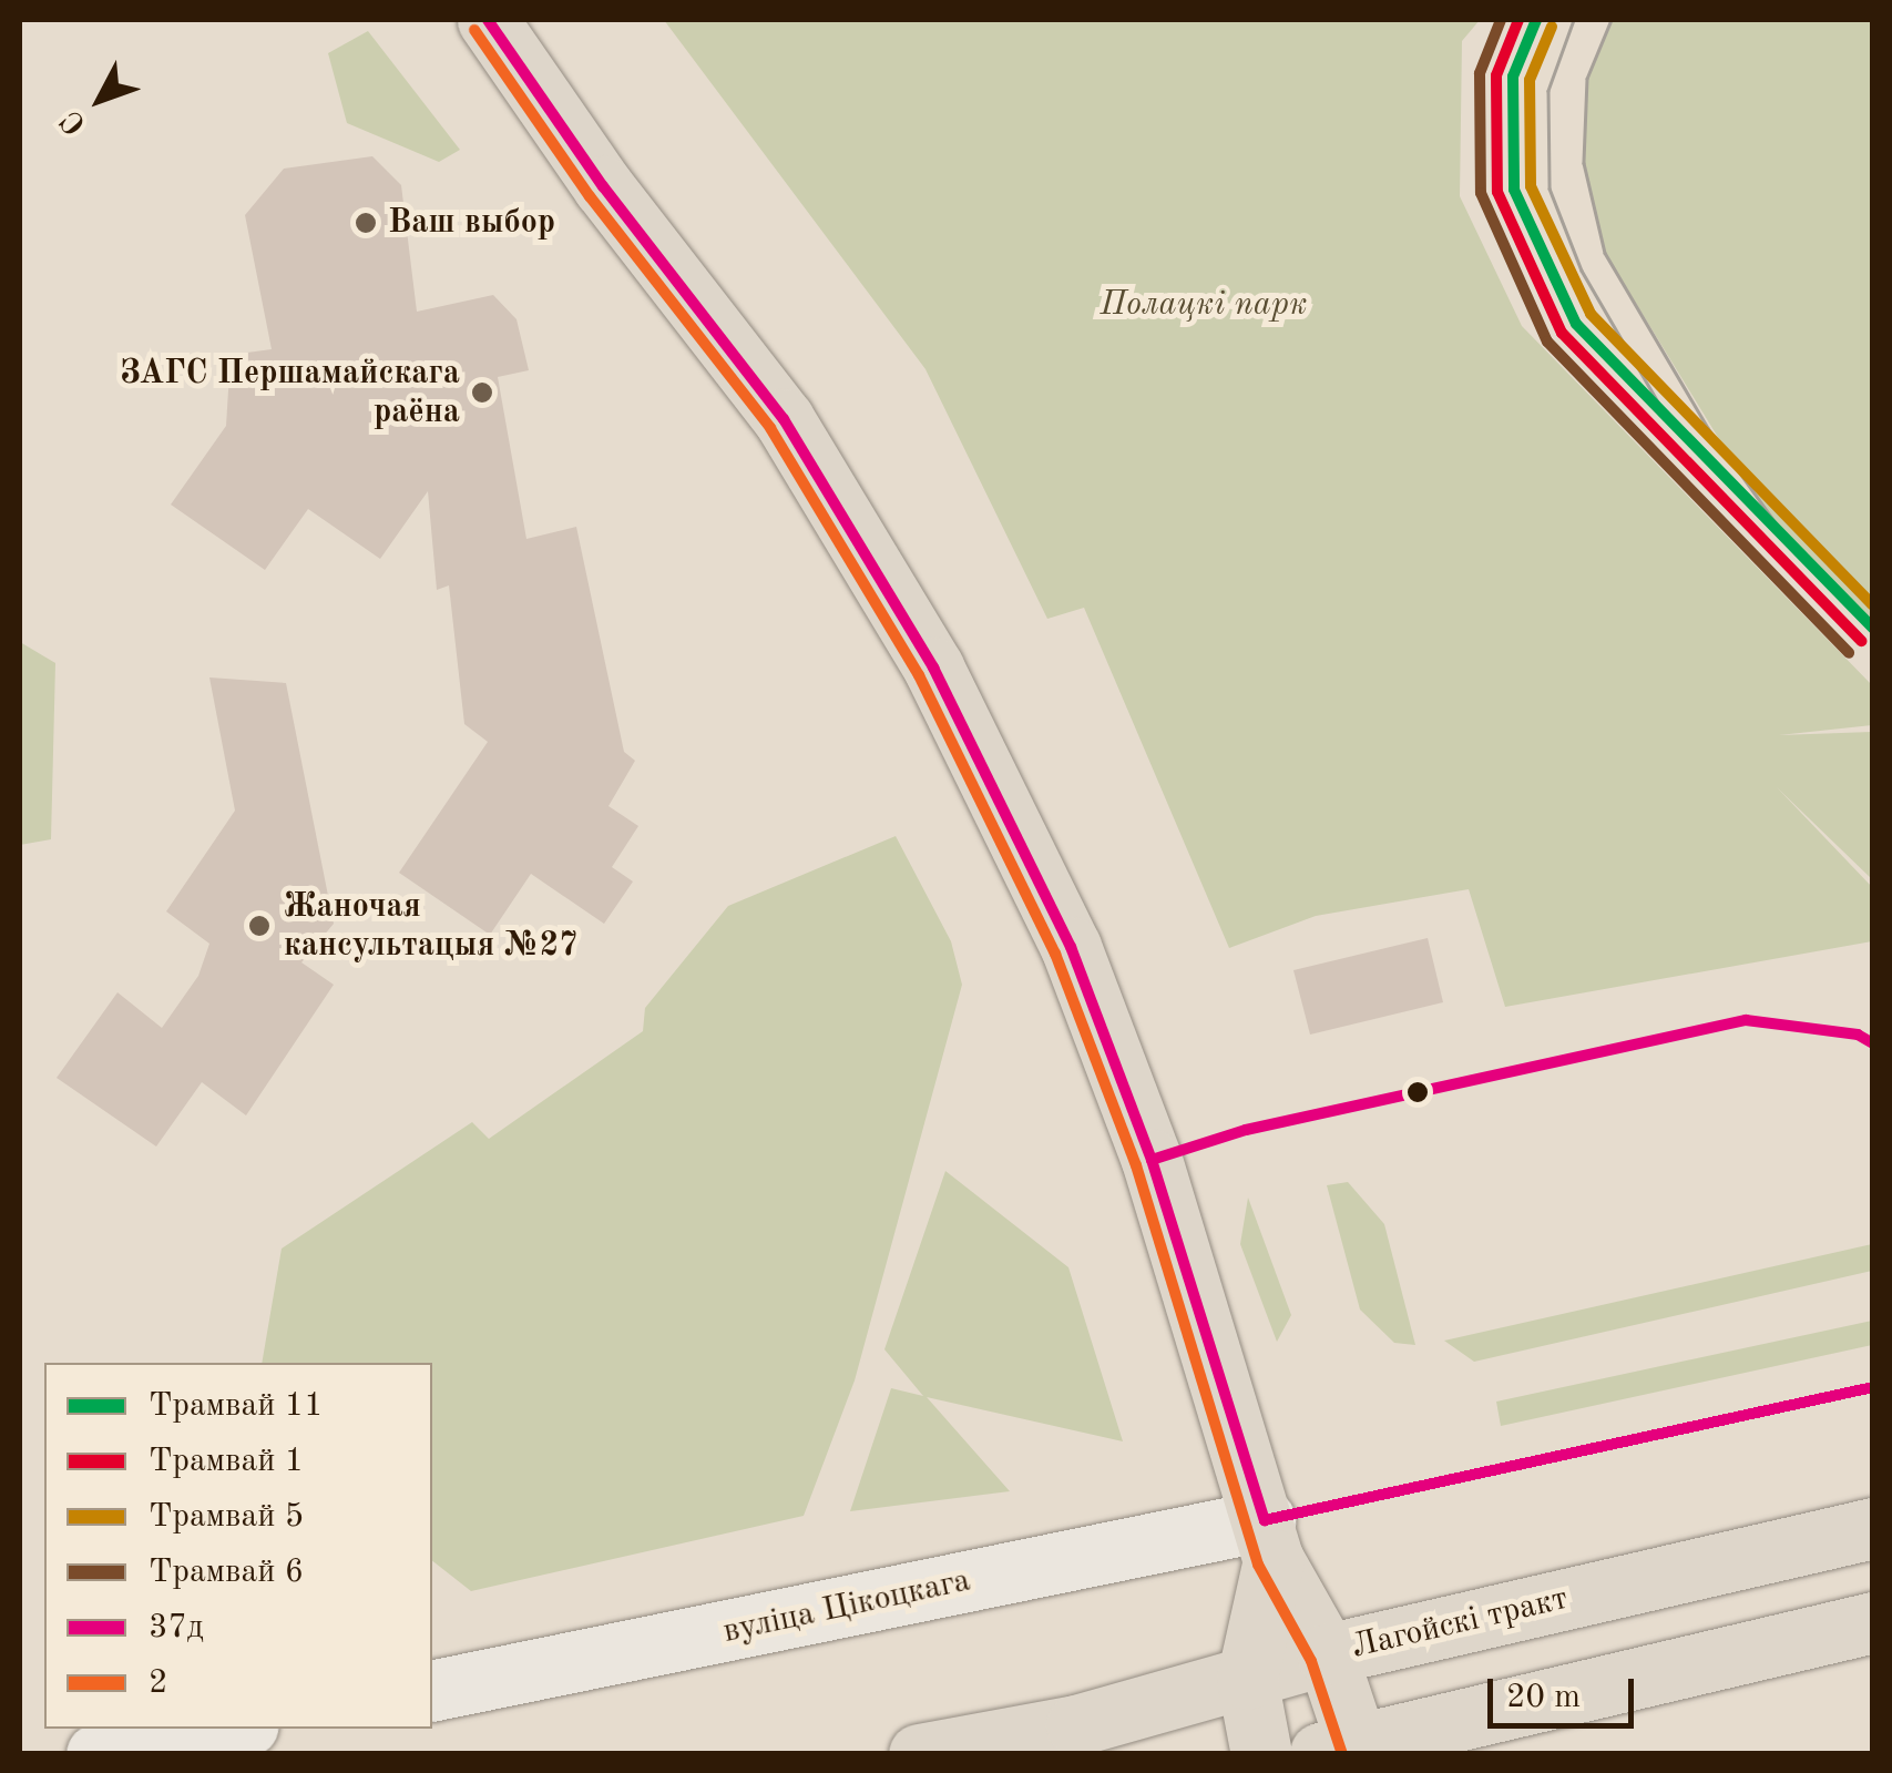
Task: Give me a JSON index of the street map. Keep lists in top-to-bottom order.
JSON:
{
  "streets": {
    "main road": ["Лагойскі тракт"],
    "street": ["вуліца Цікоцкага"]
  },
  "parks": ["Полацкі парк"],
  "places": ["Ваш выбор", "ЗАГС Першамайскага раёна", "Жаночая кансультацыя №27"],
  "lines": [
    "tram line 11",
    "tram line 1",
    "tram line 6",
    "transit line 37д",
    "tram line 5",
    "transit line 2"
  ],
  "legend": [
    "Трамвай 11",
    "Трамвай 1",
    "Трамвай 5",
    "Трамвай 6",
    "37д",
    "2"
  ],
  "scale_bar": "20 m",
  "north": "bottom left"
}
